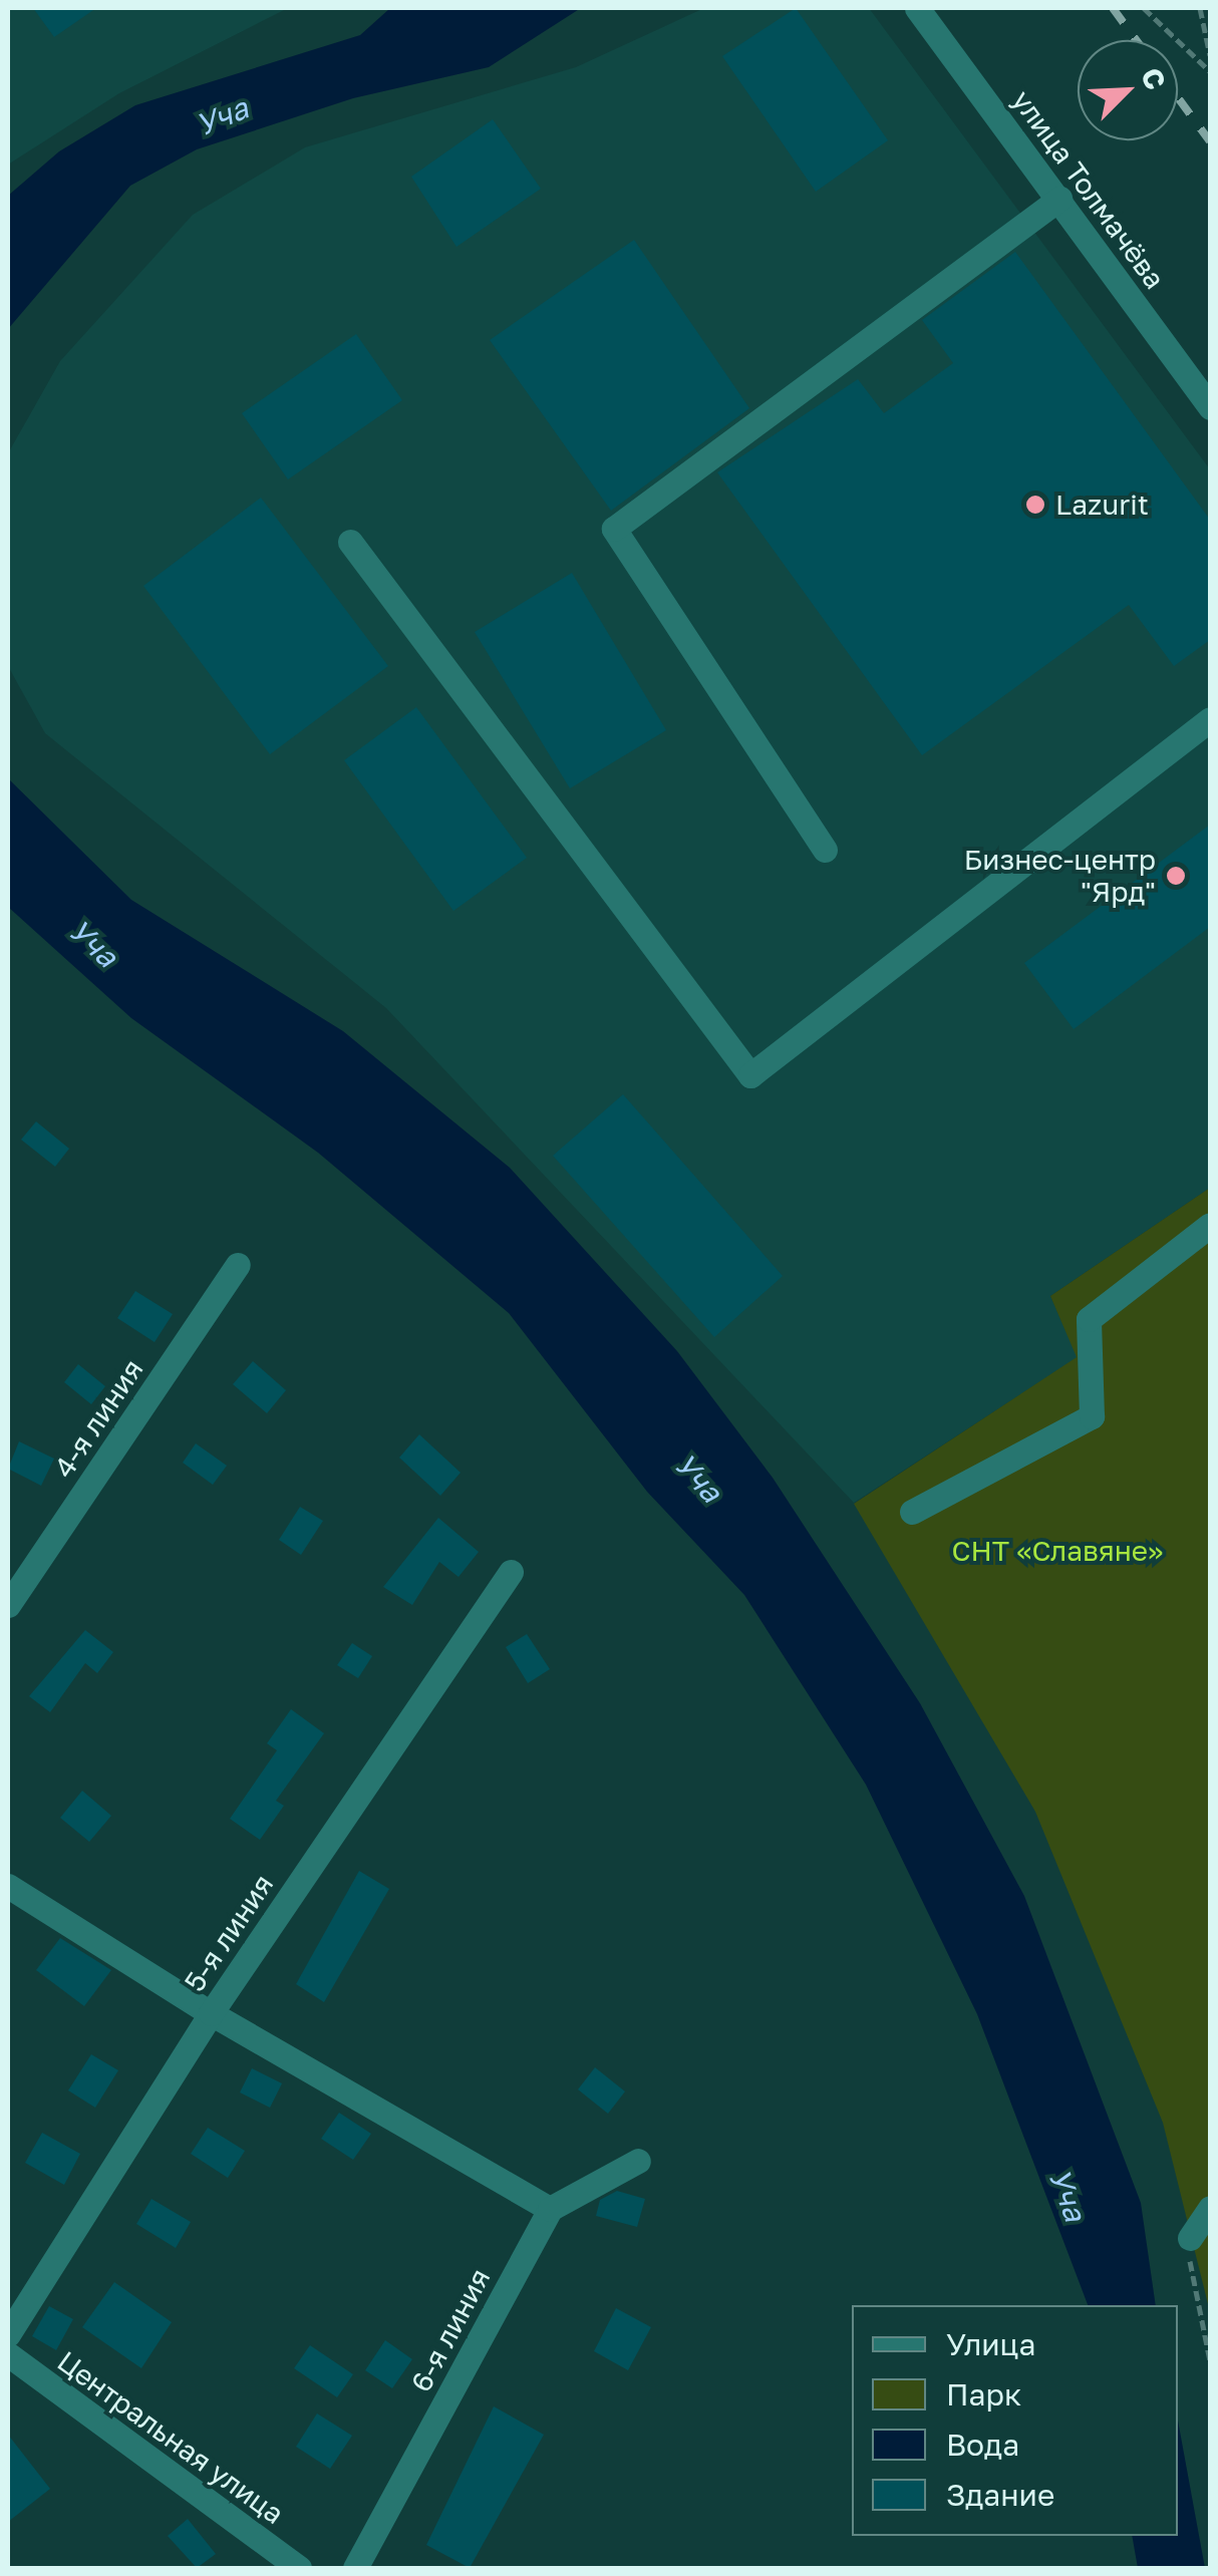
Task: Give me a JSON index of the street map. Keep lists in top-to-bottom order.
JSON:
{
  "streets": {
    "street": [
      "улица Толмачёва",
      "4-я линия",
      "5-я линия",
      "6-я линия",
      "Центральная улица"
    ]
  },
  "water": ["Уча"],
  "parks": ["СНТ «Славяне»"],
  "places": ["Lazurit", "Бизнес-центр \"Ярд\""],
  "legend": [
    "Улица",
    "Парк",
    "Вода",
    "Здание"
  ],
  "north": "top right"
}
